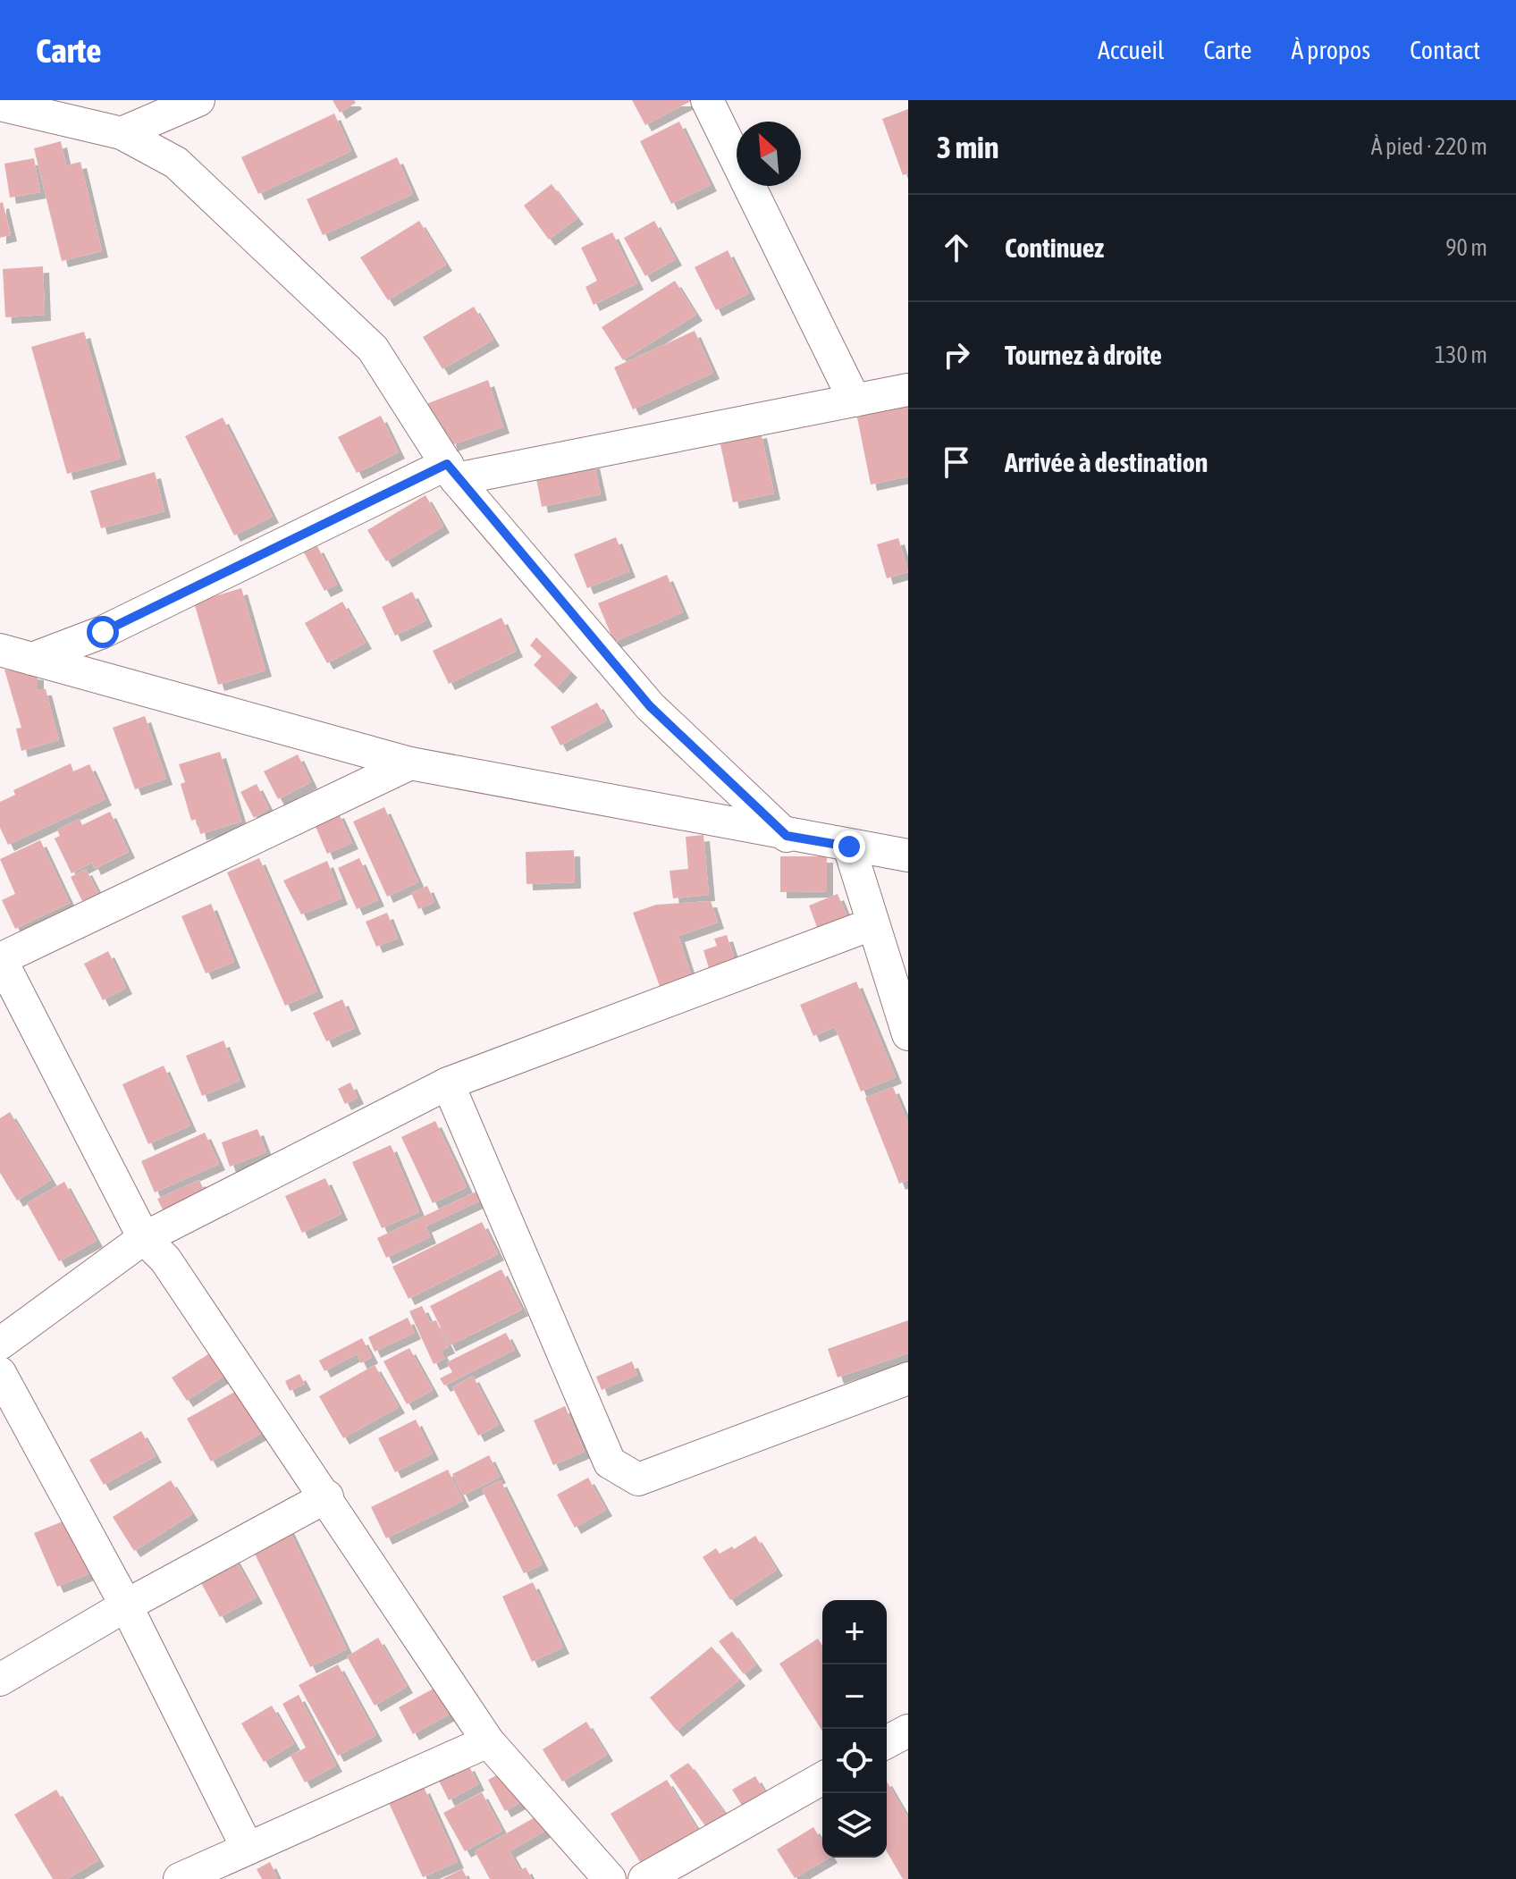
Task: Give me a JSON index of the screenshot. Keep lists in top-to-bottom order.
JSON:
{
  "north": "top left",
  "page": {
    "header": "Carte",
    "nav": [
      "Accueil",
      "Carte",
      "À propos",
      "Contact"
    ],
    "heading": ["3 min", "À pied · 220 m"],
    "list": [
      ["Continuez", "90 m"],
      ["Tournez à droite", "130 m"],
      "Arrivée à destination"
    ],
    "map_buttons": ["+", "−"]
  }
}
